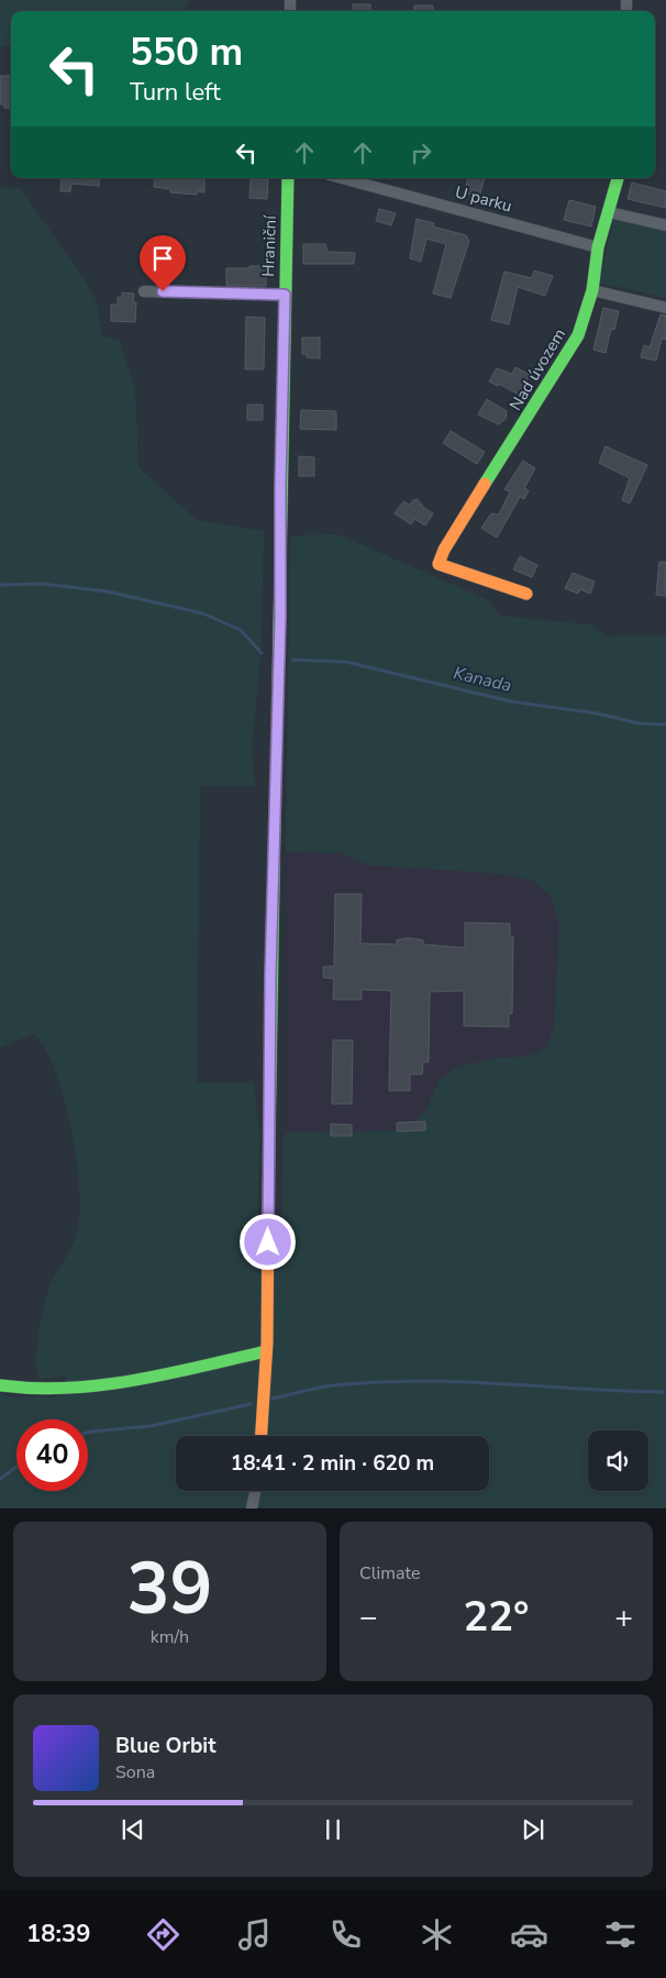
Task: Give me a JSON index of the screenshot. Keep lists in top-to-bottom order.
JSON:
{
  "streets": {
    "street": ["U parku", "Hraniční", "Nad úvozem"]
  },
  "crossings": [
    ["U parku", "Nad úvozem"]
  ],
  "water": ["Kanada"],
  "page": {
    "turn": ["550 m", "Turn left"],
    "limit": "40",
    "trip": "18:41 · 2 min · 620 m",
    "tile": [
      ["39", "km/h"],
      "Climate"
    ],
    "heat": ["−", "22°", "+"],
    "song": ["Blue Orbit", "Sona"],
    "tabs": "18:39"
  }
}
